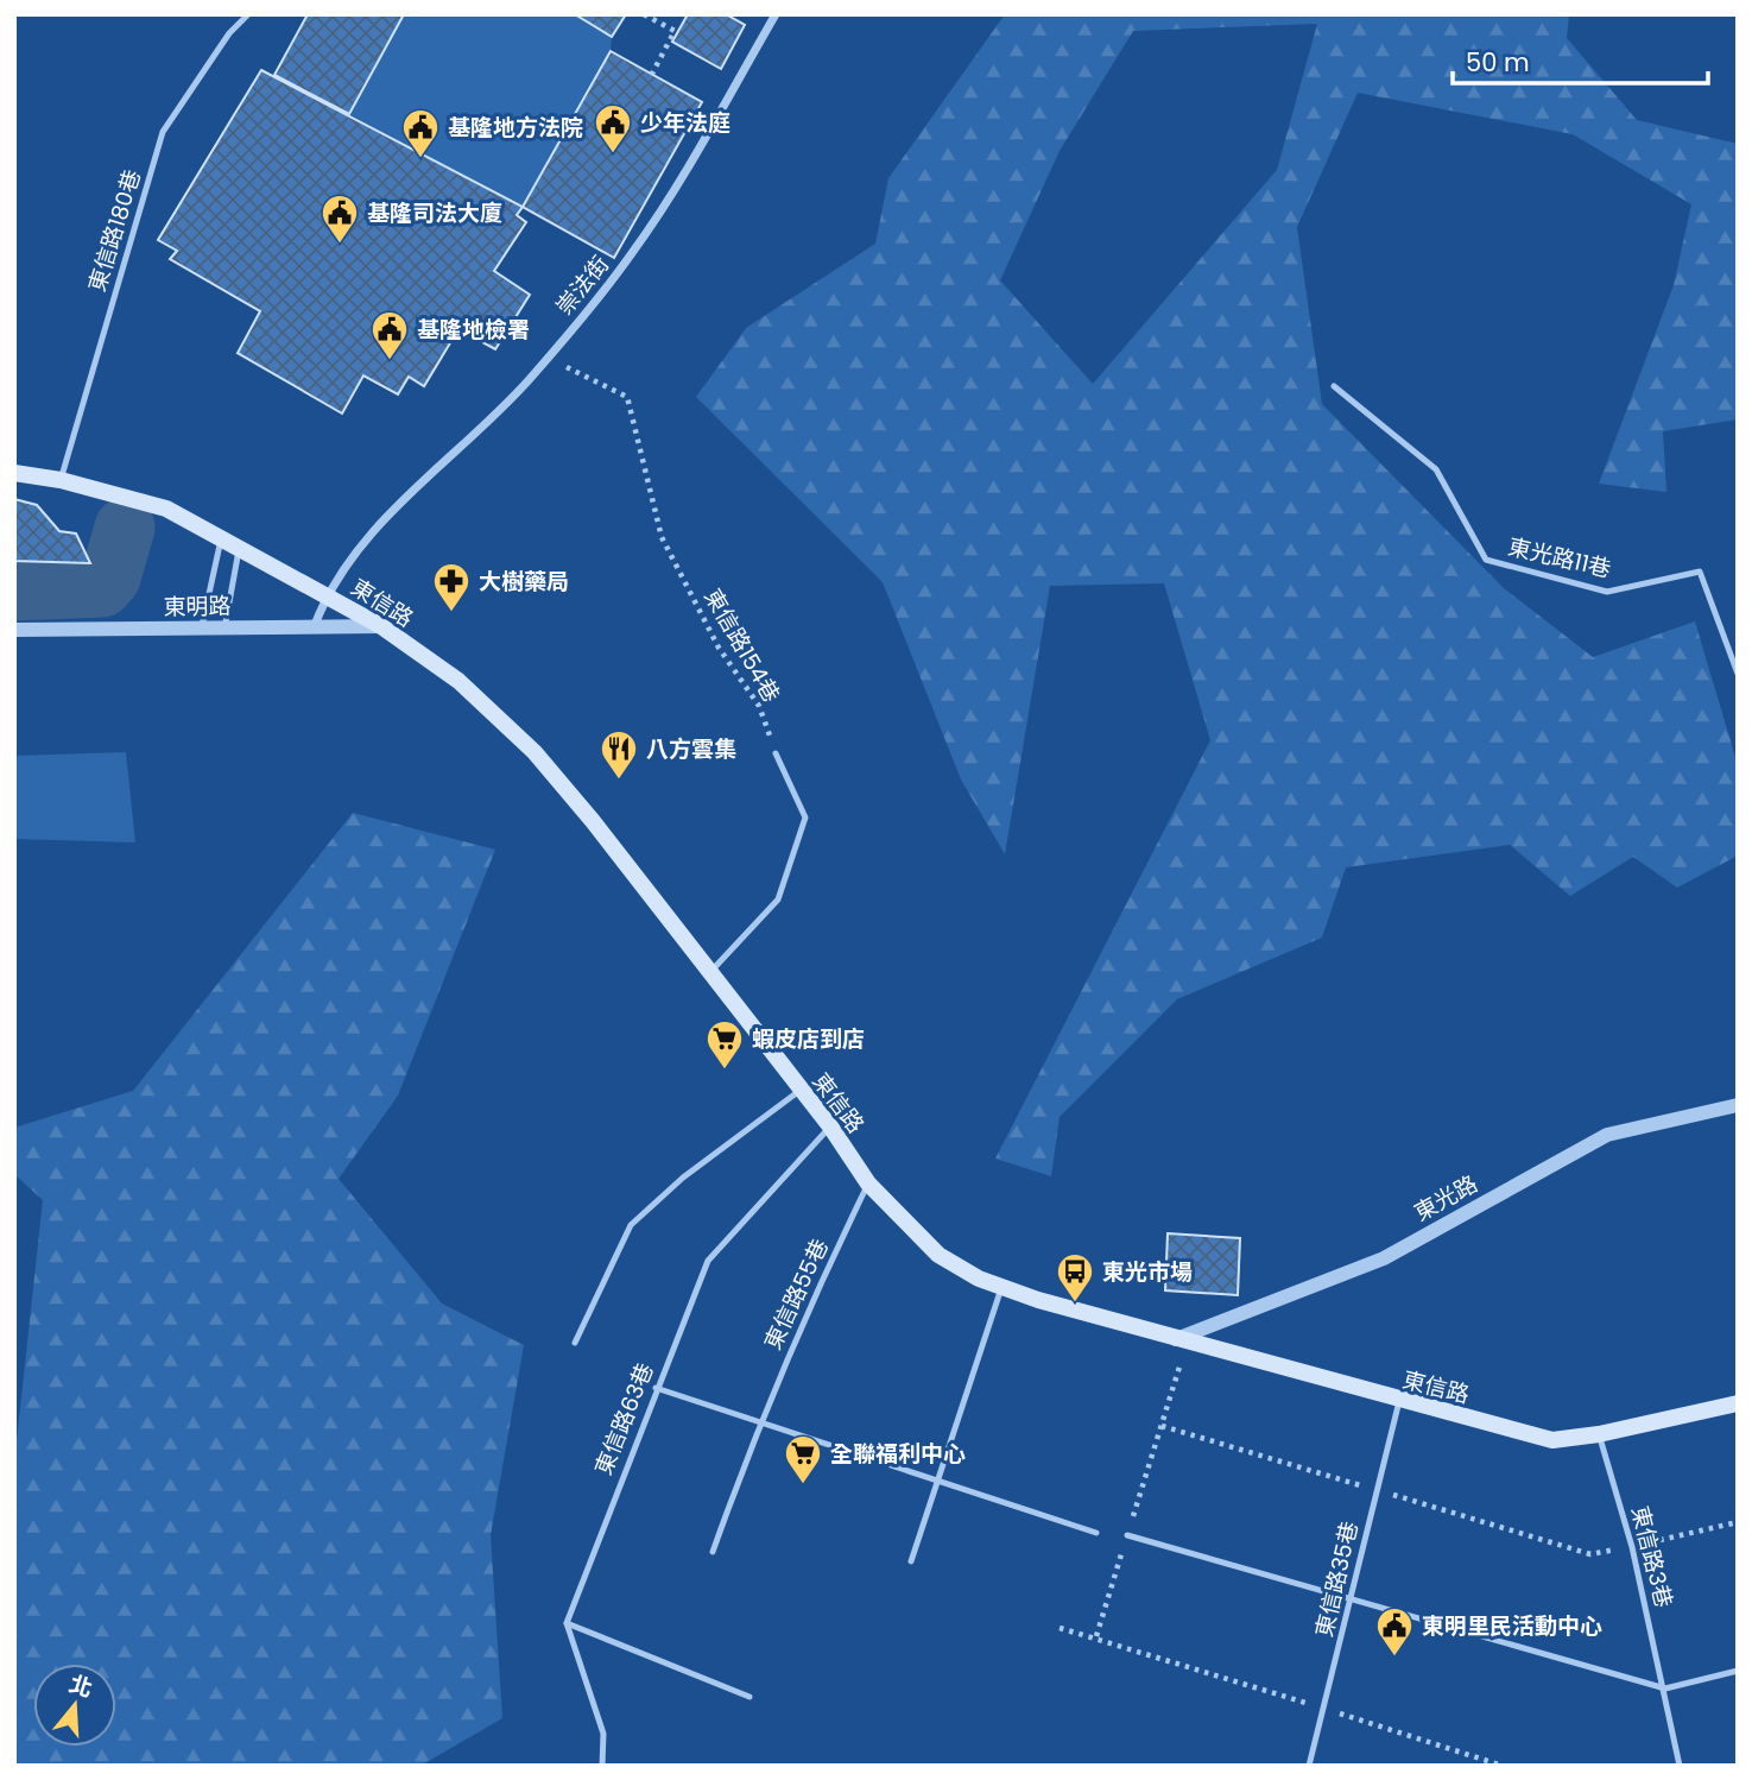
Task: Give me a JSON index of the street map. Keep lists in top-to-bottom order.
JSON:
{
  "streets": {
    "main road": ["東信路"],
    "street": ["崇法街", "東明路", "東光路"],
    "lane": [
      "東信路180巷",
      "東光路11巷",
      "東信路55巷",
      "東信路63巷",
      "東信路3巷",
      "東信路35巷"
    ],
    "path": ["東信路154巷"]
  },
  "crossings": [
    ["東信路180巷", "東信路"],
    ["崇法街", "東信路"],
    ["崇法街", "東明路"],
    ["崇法街", "東信路154巷"],
    ["東信路", "東明路"],
    ["東信路", "東光路"],
    ["東信路", "東信路55巷"],
    ["東信路", "東信路63巷"],
    ["東信路", "東信路3巷"],
    ["東信路", "東信路35巷"]
  ],
  "places": {
    "public building": [
      "少年法庭",
      "基隆地方法院",
      "基隆司法大廈",
      "基隆地檢署",
      "東明里民活動中心"
    ],
    "pharmacy": ["大樹藥局"],
    "restaurant": ["八方雲集"],
    "supermarket": ["蝦皮店到店", "全聯福利中心"],
    "bus stop": ["東光市場"]
  },
  "scale_bar": "50 m",
  "north": "top"
}
